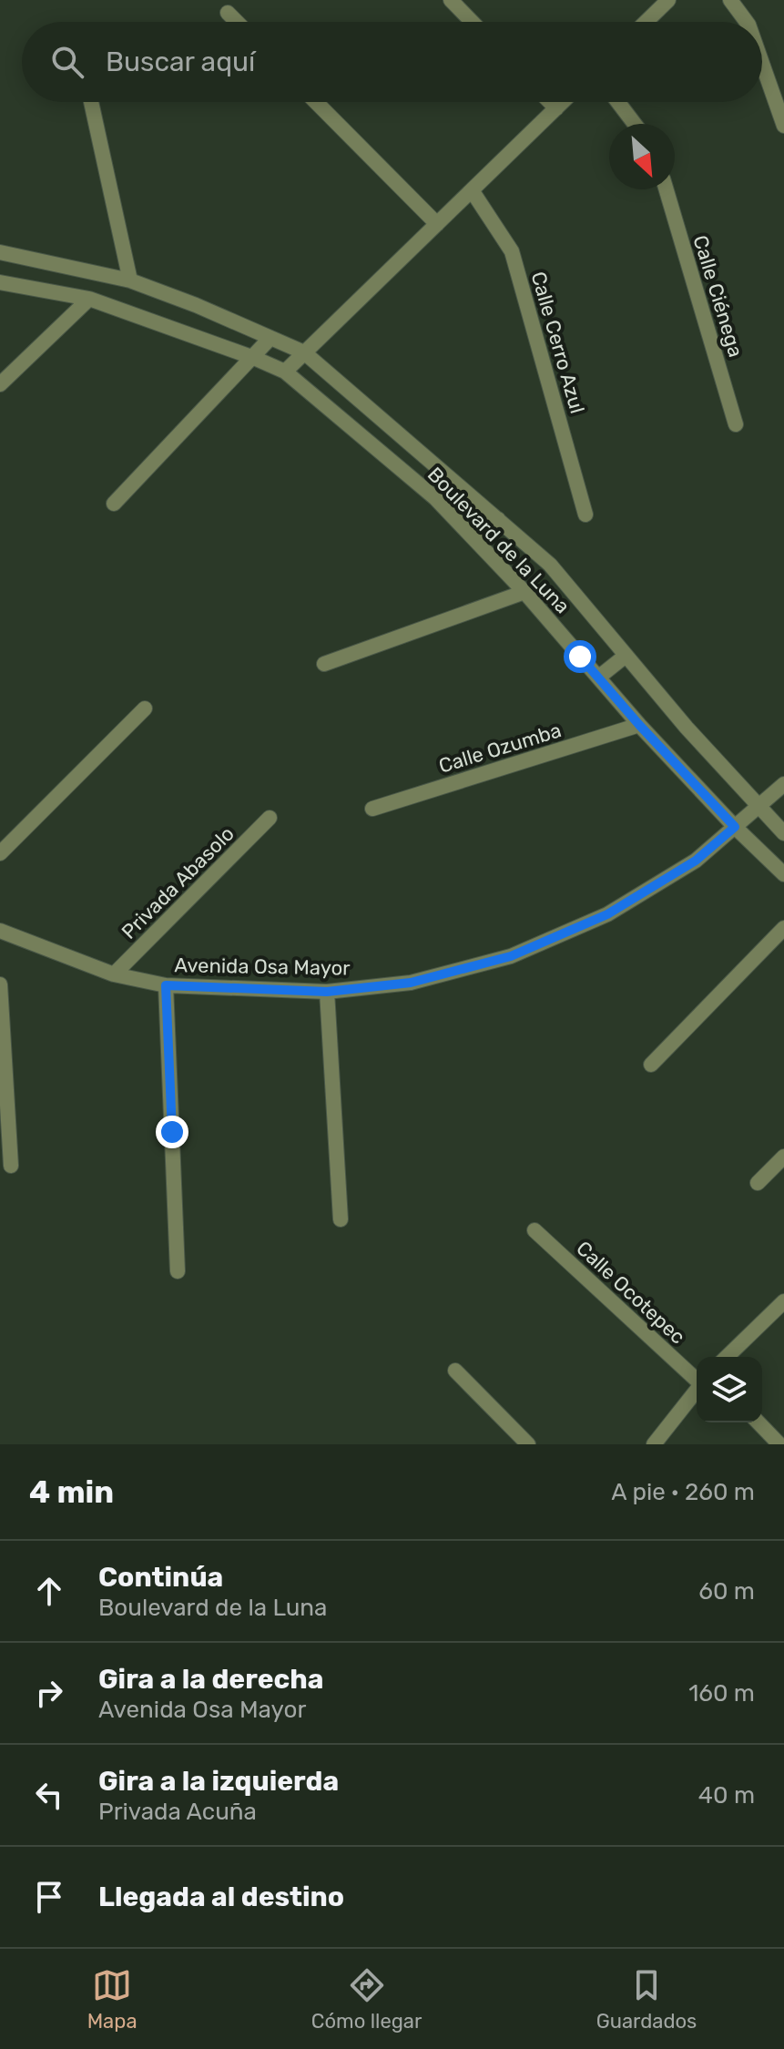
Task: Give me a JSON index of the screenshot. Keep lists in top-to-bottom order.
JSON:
{
  "streets": {
    "street": [
      "Calle Ciénega",
      "Calle Cerro Azul",
      "Boulevard de la Luna",
      "Calle Ozumba",
      "Privada Abasolo",
      "Avenida Osa Mayor",
      "Calle Ocotepec"
    ]
  },
  "crossings": [
    ["Boulevard de la Luna", "Calle Ozumba"],
    ["Boulevard de la Luna", "Avenida Osa Mayor"],
    ["Privada Abasolo", "Avenida Osa Mayor"]
  ],
  "north": "bottom right",
  "page": {
    "search": "Buscar aquí",
    "heading": ["4 min", "A pie · 260 m"],
    "list": [
      ["Continúa", "Boulevard de la Luna", "60 m"],
      ["Gira a la derecha", "Avenida Osa Mayor", "160 m"],
      ["Gira a la izquierda", "Privada Acuña", "40 m"],
      "Llegada al destino"
    ],
    "nav": ["Mapa", "Cómo llegar", "Guardados"]
  }
}
